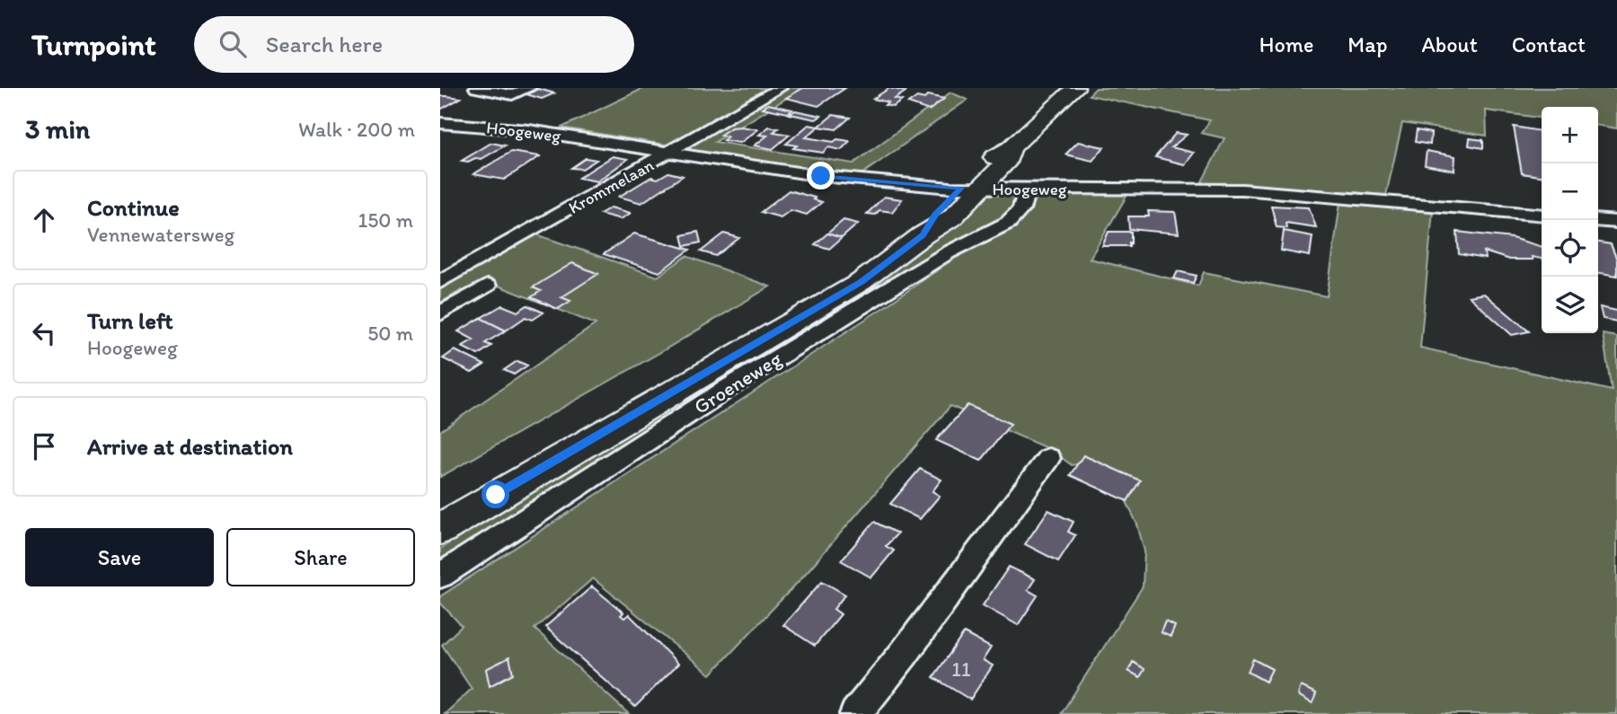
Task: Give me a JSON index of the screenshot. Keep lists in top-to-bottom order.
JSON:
{
  "streets": {
    "street": ["Hoogeweg", "Krommelaan", "Groeneweg"]
  },
  "crossings": [
    ["Hoogeweg", "Krommelaan"],
    ["Hoogeweg", "Groeneweg"]
  ],
  "house_numbers": ["11"],
  "page": {
    "header": "Turnpoint",
    "search": "Search here",
    "nav": [
      "Home",
      "Map",
      "About",
      "Contact"
    ],
    "heading": ["3 min", "Walk · 200 m"],
    "map_buttons": ["+", "−"],
    "list": [
      ["Continue", "Vennewatersweg", "150 m"],
      ["Turn left", "Hoogeweg", "50 m"],
      "Arrive at destination"
    ],
    "buttons": ["Save", "Share"]
  }
}
